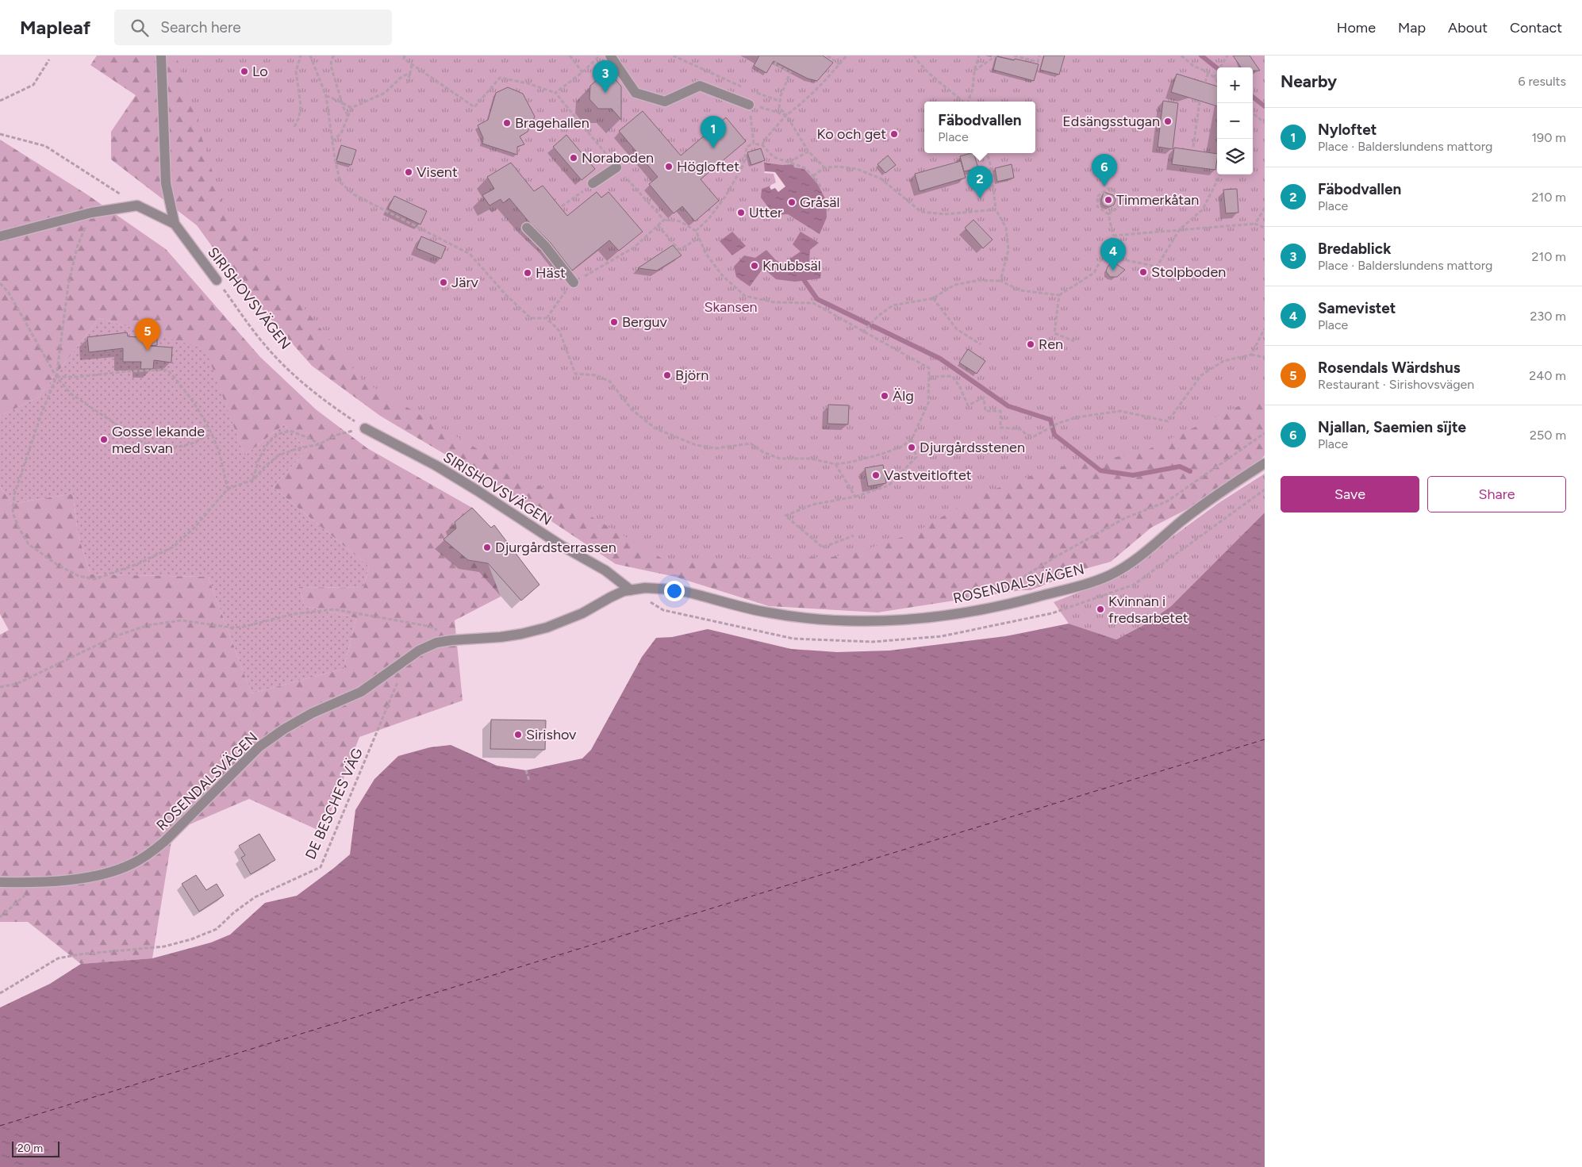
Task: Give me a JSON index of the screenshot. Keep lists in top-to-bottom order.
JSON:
{
  "streets": {
    "street": ["SIRISHOVSVÄGEN", "ROSENDALSVÄGEN"],
    "path": ["DE BESCHES VÄG"]
  },
  "crossings": [
    ["SIRISHOVSVÄGEN", "ROSENDALSVÄGEN"],
    ["ROSENDALSVÄGEN", "DE BESCHES VÄG"]
  ],
  "parks": ["Skansen"],
  "places": [
    "Lo",
    "Edsängsstugan",
    "Bragehallen",
    "Ko och get",
    "Noraboden",
    "Högloftet",
    "Visent",
    "Timmerkåtan",
    "Gråsäl",
    "Utter",
    "Knubbsäl",
    "Stolpboden",
    "Häst",
    "Järv",
    "Berguv",
    "Ren",
    "Björn",
    "Älg",
    "Gosse lekande med svan",
    "Djurgårdsstenen",
    "Vastveitloftet",
    "Djurgårdsterrassen",
    "Kvinnan i fredsarbetet",
    "Sirishov"
  ],
  "scale_bar": "20 m",
  "page": {
    "header": "Mapleaf",
    "search": "Search here",
    "nav": [
      "Home",
      "Map",
      "About",
      "Contact"
    ],
    "heading": ["Nearby", "6 results"],
    "pins": [
      "3",
      "1",
      "6",
      "2",
      "4",
      "5"
    ],
    "map_buttons": ["+", "−"],
    "popup": ["Fäbodvallen", "Place"],
    "list": [
      {
        "mark": "1",
        "name": "Nyloftet",
        "note": "Place · Balderslundens mattorg",
        "value": "190 m"
      },
      {
        "mark": "2",
        "name": "Fäbodvallen",
        "note": "Place",
        "value": "210 m"
      },
      {
        "mark": "3",
        "name": "Bredablick",
        "note": "Place · Balderslundens mattorg",
        "value": "210 m"
      },
      {
        "mark": "4",
        "name": "Samevistet",
        "note": "Place",
        "value": "230 m"
      },
      {
        "mark": "5",
        "name": "Rosendals Wärdshus",
        "note": "Restaurant · Sirishovsvägen",
        "value": "240 m"
      },
      {
        "mark": "6",
        "name": "Njallan, Saemien sïjte",
        "note": "Place",
        "value": "250 m"
      }
    ],
    "buttons": ["Save", "Share"],
    "scale": "20 m"
  }
}
